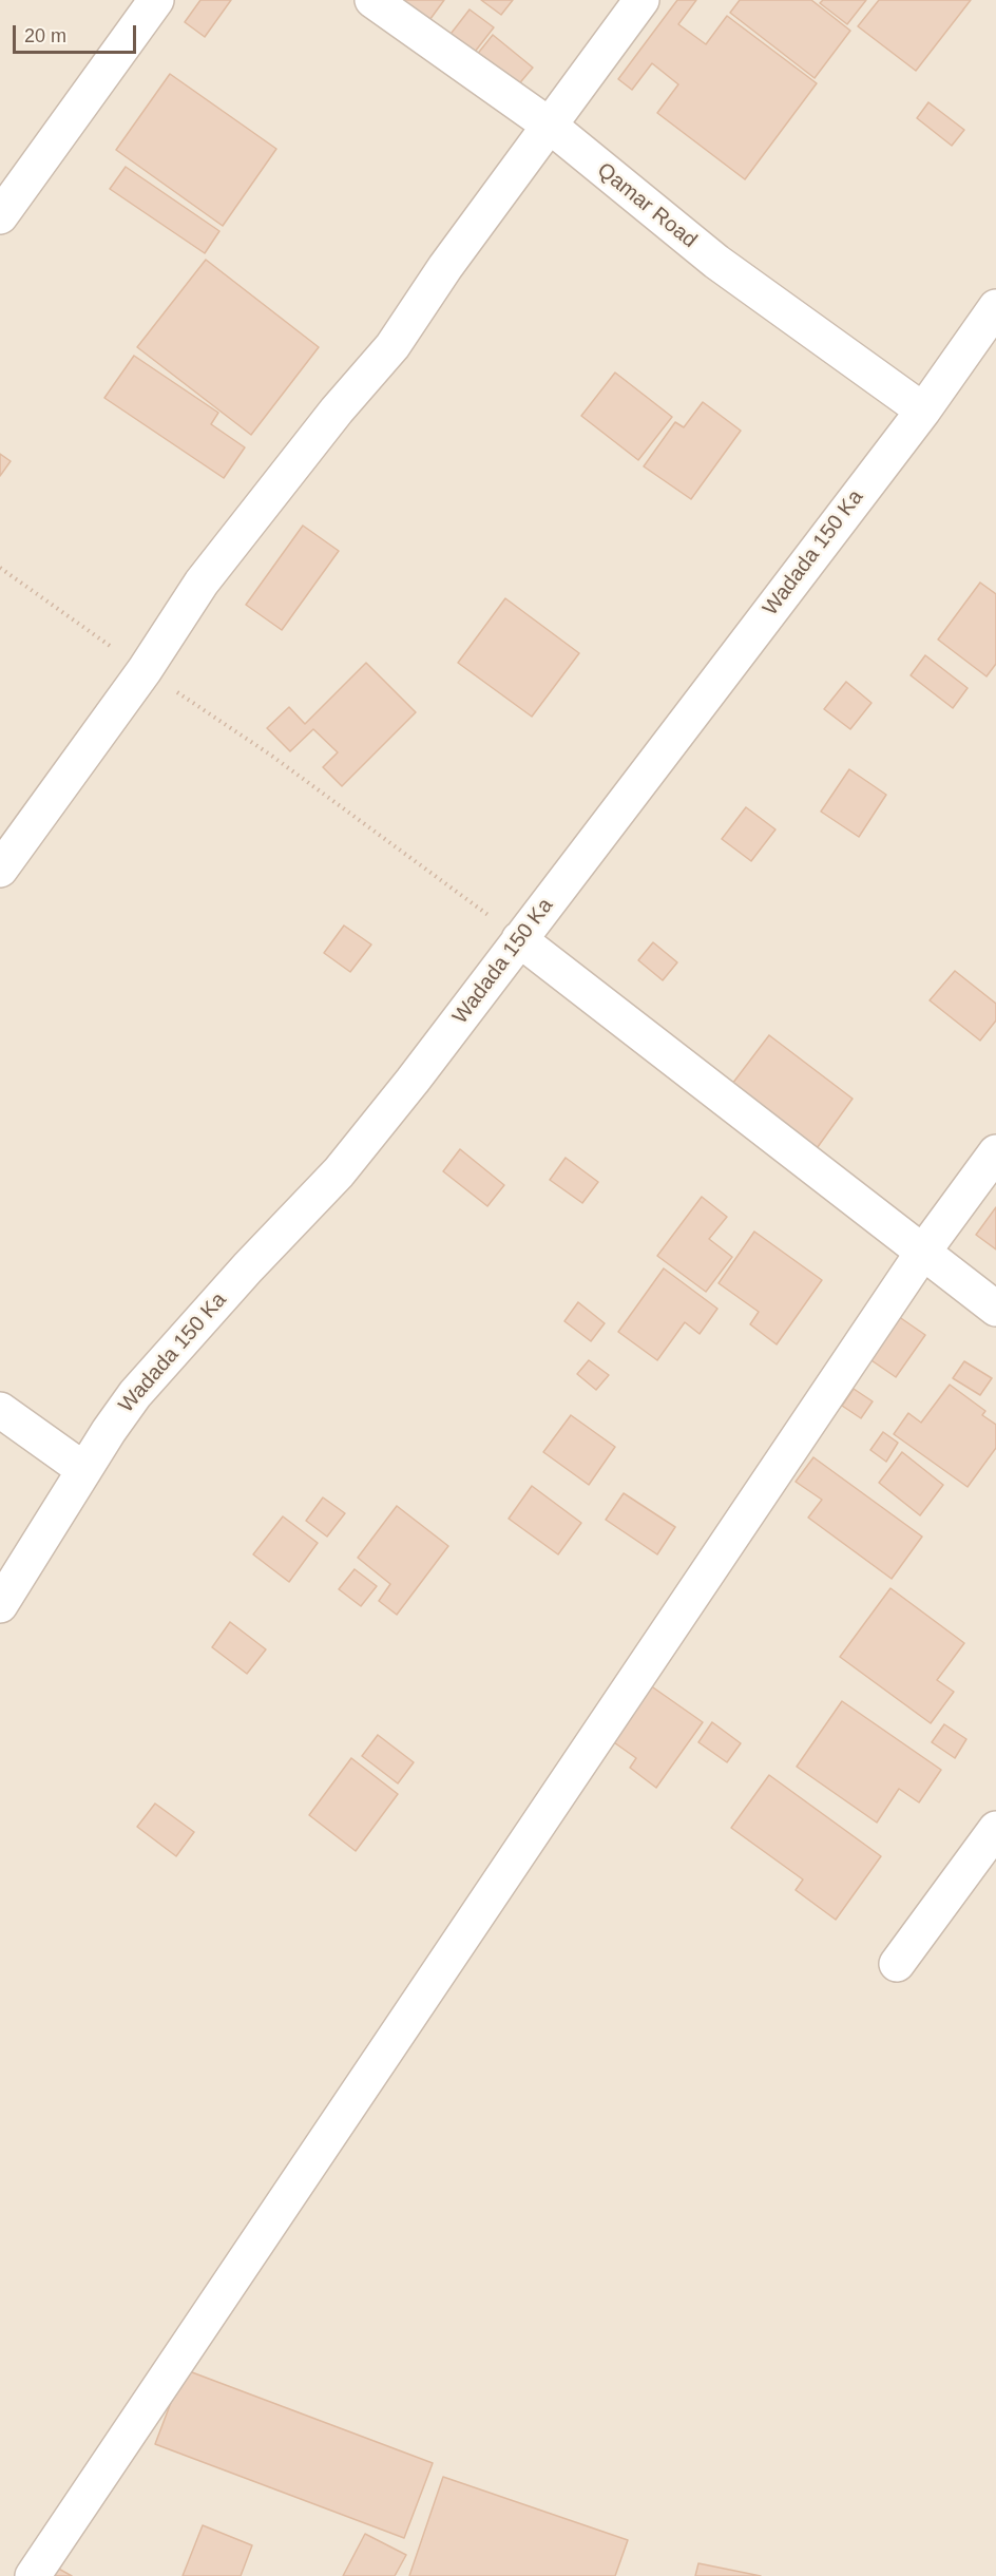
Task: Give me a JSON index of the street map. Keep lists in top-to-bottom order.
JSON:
{
  "streets": {
    "street": ["Qamar Road", "Wadada 150 Ka"]
  },
  "crossings": [
    ["Qamar Road", "Wadada 150 Ka"]
  ],
  "scale_bar": "20 m"
}
